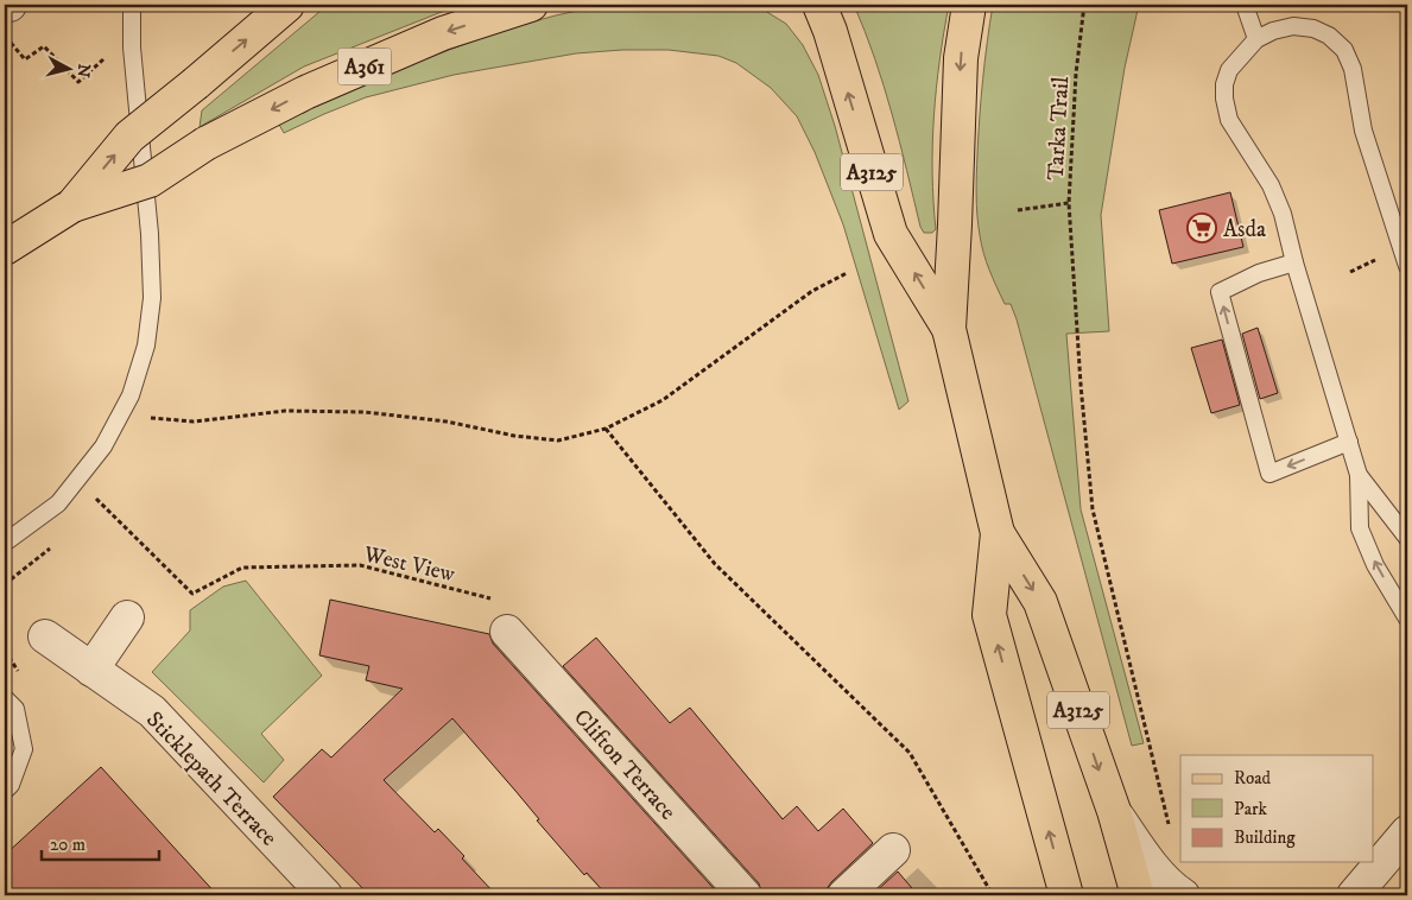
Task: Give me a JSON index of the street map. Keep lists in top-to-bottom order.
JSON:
{
  "streets": {
    "main road": ["A361", "A3125"],
    "street": ["Clifton Terrace", "Sticklepath Terrace"],
    "path": ["Tarka Trail", "West View"]
  },
  "crossings": [
    ["West View", "Clifton Terrace"]
  ],
  "places": {
    "supermarket": ["Asda"]
  },
  "legend": ["Road", "Park", "Building"],
  "scale_bar": "20 m",
  "north": "right"
}
